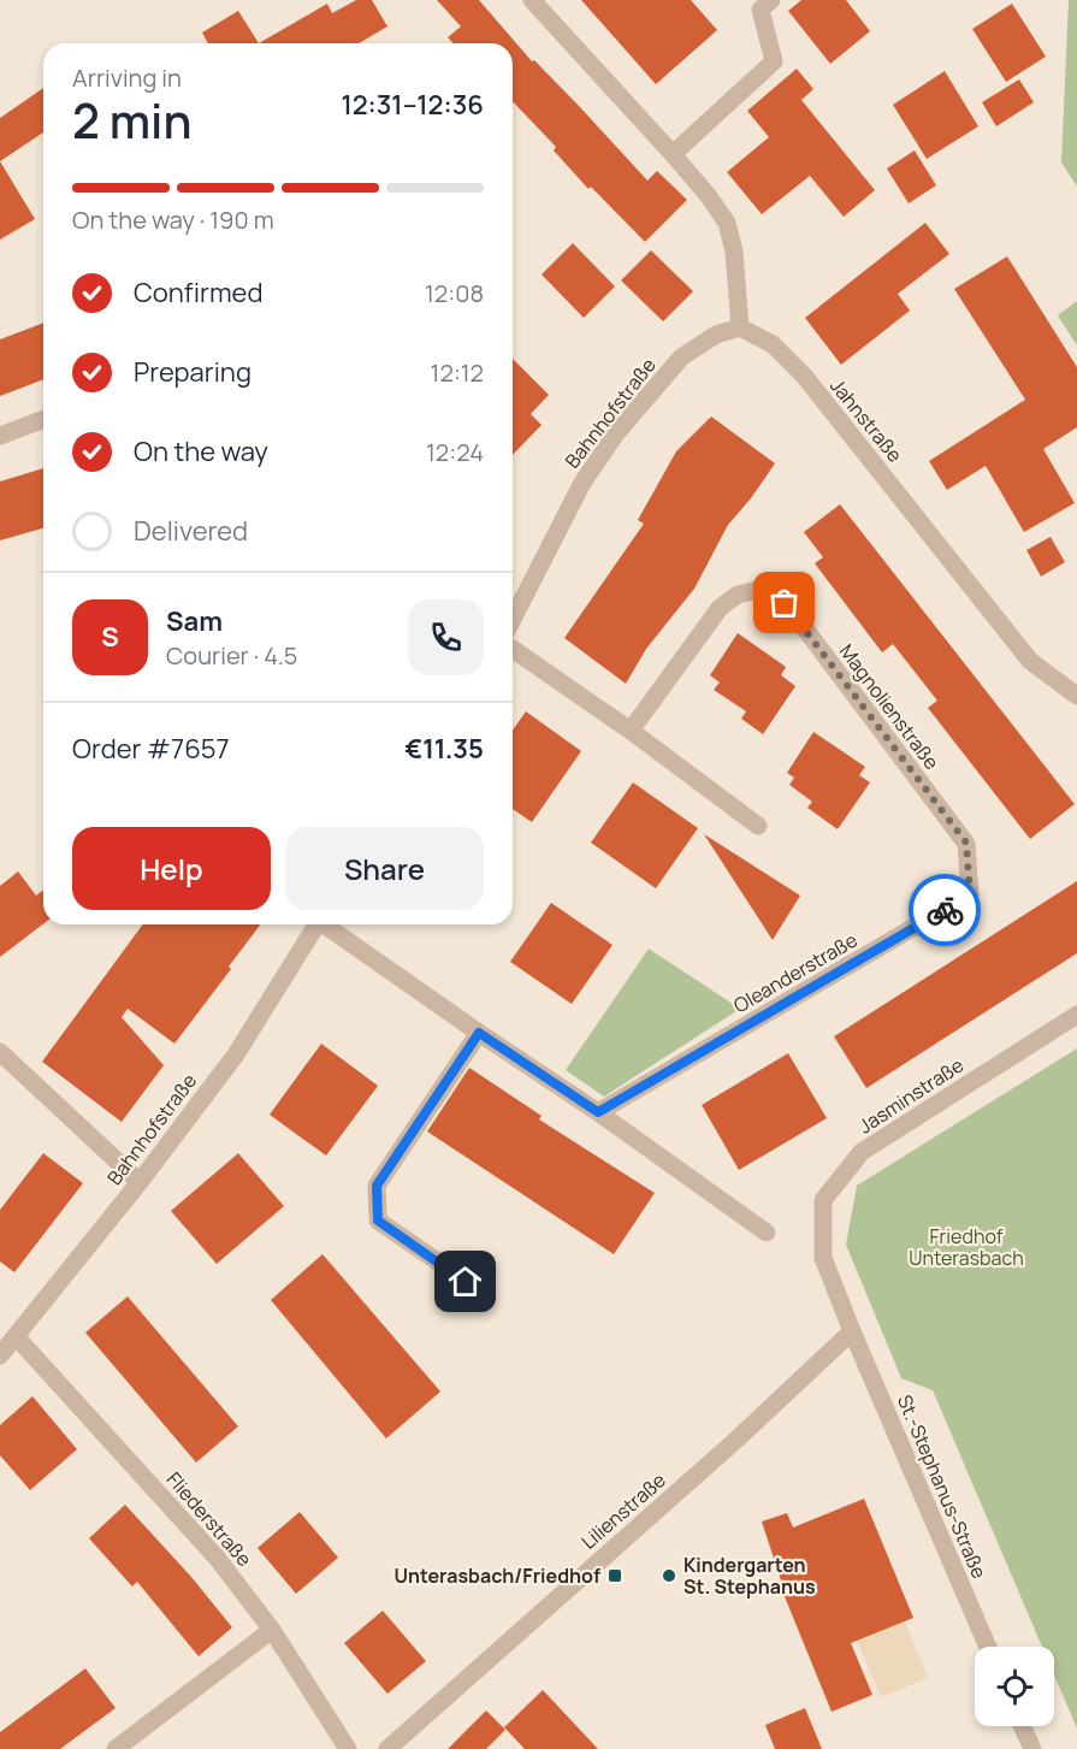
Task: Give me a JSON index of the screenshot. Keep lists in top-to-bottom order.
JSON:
{
  "streets": {
    "street": [
      "Bahnhofstraße",
      "Jahnstraße",
      "Magnolienstraße",
      "Oleanderstraße",
      "Jasminstraße",
      "St.-Stephanus-Straße",
      "Lilienstraße",
      "Fliederstraße"
    ]
  },
  "crossings": [
    ["Bahnhofstraße", "Jahnstraße"],
    ["Bahnhofstraße", "Fliederstraße"],
    ["Magnolienstraße", "Oleanderstraße"],
    ["Jasminstraße", "St.-Stephanus-Straße"],
    ["Jasminstraße", "Lilienstraße"],
    ["St.-Stephanus-Straße", "Lilienstraße"]
  ],
  "parks": ["Friedhof Unterasbach"],
  "places": {
    "transit": ["Unterasbach/Friedhof"],
    "other": ["Kindergarten St. Stephanus"]
  },
  "page": {
    "heading": ["2 min", "Arriving in", "12:31–12:36"],
    "panel": [
      "Sam",
      "Courier · 4.5",
      "Order #7657",
      "€11.35"
    ],
    "bar": "On the way · 190 m",
    "list": [
      ["Confirmed", "12:08"],
      ["Preparing", "12:12"],
      ["On the way", "12:24"],
      "Delivered"
    ],
    "round": "S",
    "buttons": ["Help", "Share"]
  }
}
